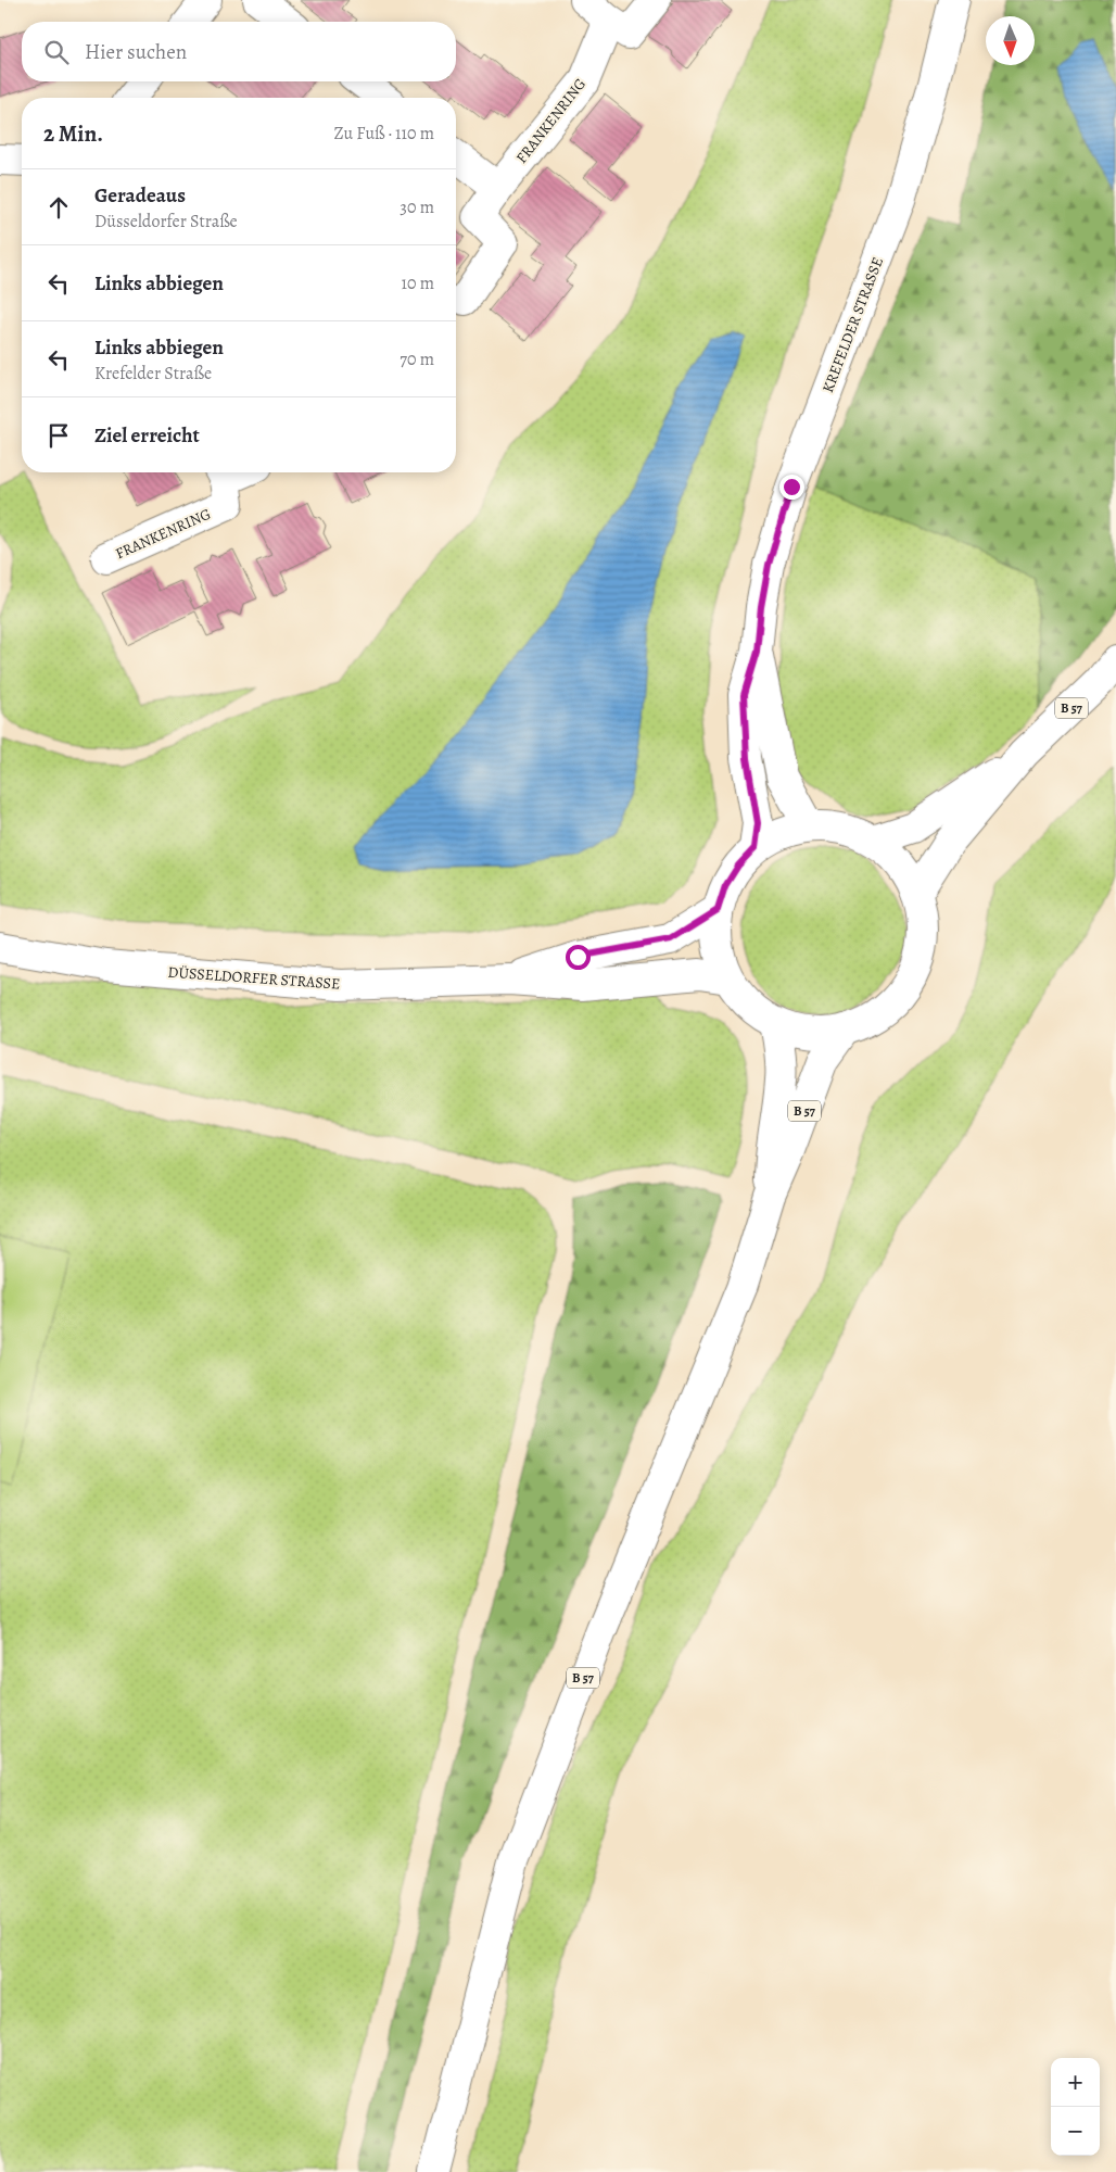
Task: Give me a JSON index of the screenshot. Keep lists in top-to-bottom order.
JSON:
{
  "streets": {
    "main road": [
      "FRANKENRING",
      "KREFELDER STRASSE",
      "B 57",
      "DÜSSELDORFER STRASSE"
    ]
  },
  "north": "bottom",
  "page": {
    "search": "Hier suchen",
    "heading": ["2 Min.", "Zu Fuß · 110 m"],
    "list": [
      ["Geradeaus", "Düsseldorfer Straße", "30 m"],
      ["Links abbiegen", "10 m"],
      ["Links abbiegen", "Krefelder Straße", "70 m"],
      "Ziel erreicht"
    ],
    "map_buttons": ["+", "−"]
  }
}
